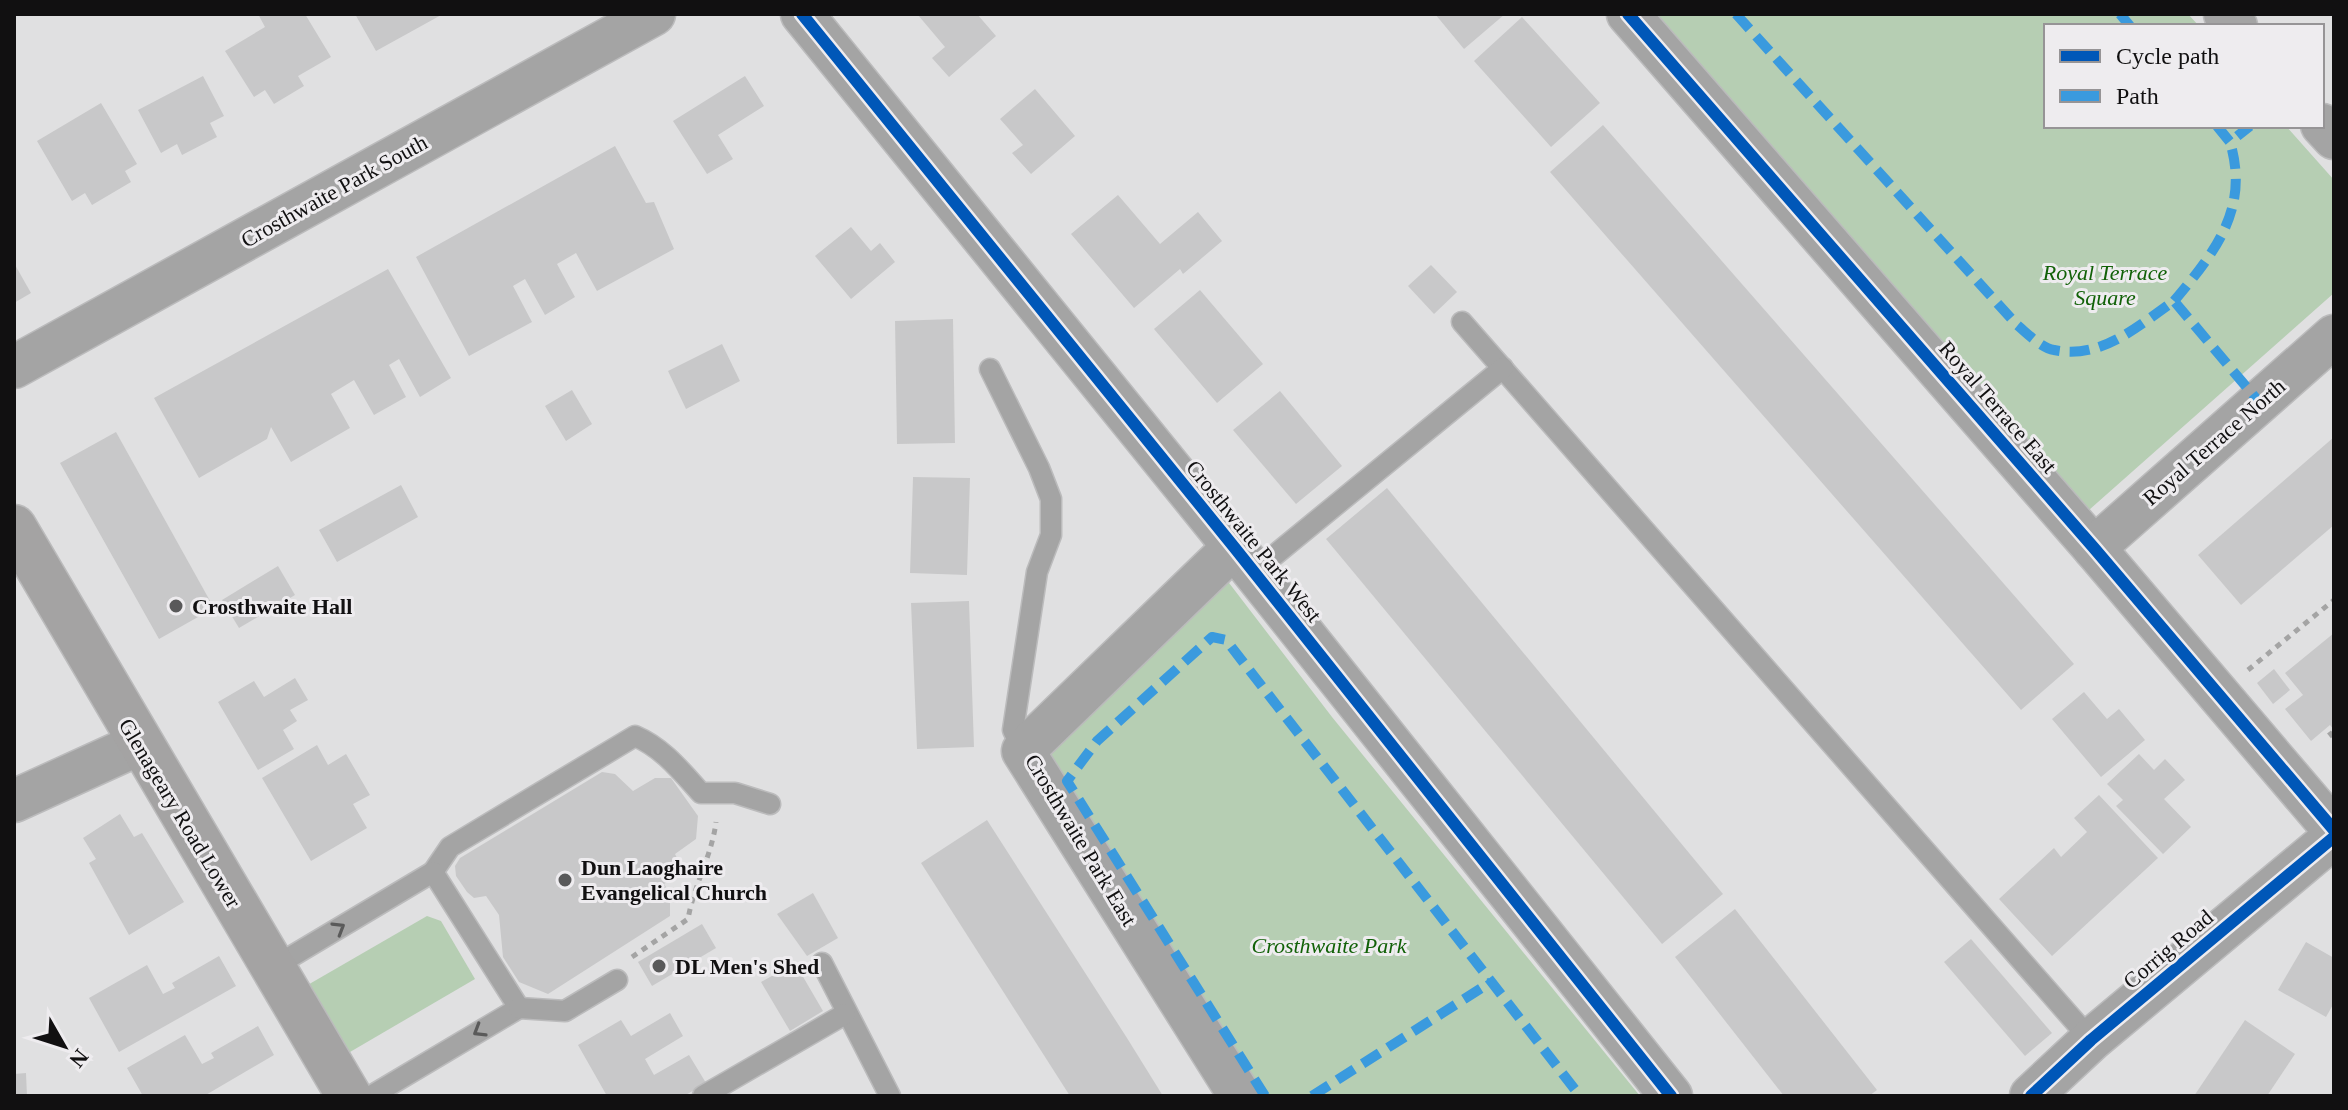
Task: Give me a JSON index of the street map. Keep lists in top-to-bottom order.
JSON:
{
  "streets": {
    "main road": ["Glenageary Road Lower"],
    "street": [
      "Crosthwaite Park South",
      "Royal Terrace East",
      "Royal Terrace North",
      "Crosthwaite Park West",
      "Crosthwaite Park East",
      "Corrig Road"
    ]
  },
  "crossings": [
    ["Royal Terrace East", "Royal Terrace North"],
    ["Royal Terrace East", "Corrig Road"],
    ["Crosthwaite Park West", "Crosthwaite Park East"]
  ],
  "parks": ["Royal Terrace Square", "Crosthwaite Park"],
  "places": ["Crosthwaite Hall", "Dun Laoghaire Evangelical Church", "DL Men's Shed"],
  "legend": ["Cycle path", "Path"],
  "north": "bottom right"
}
